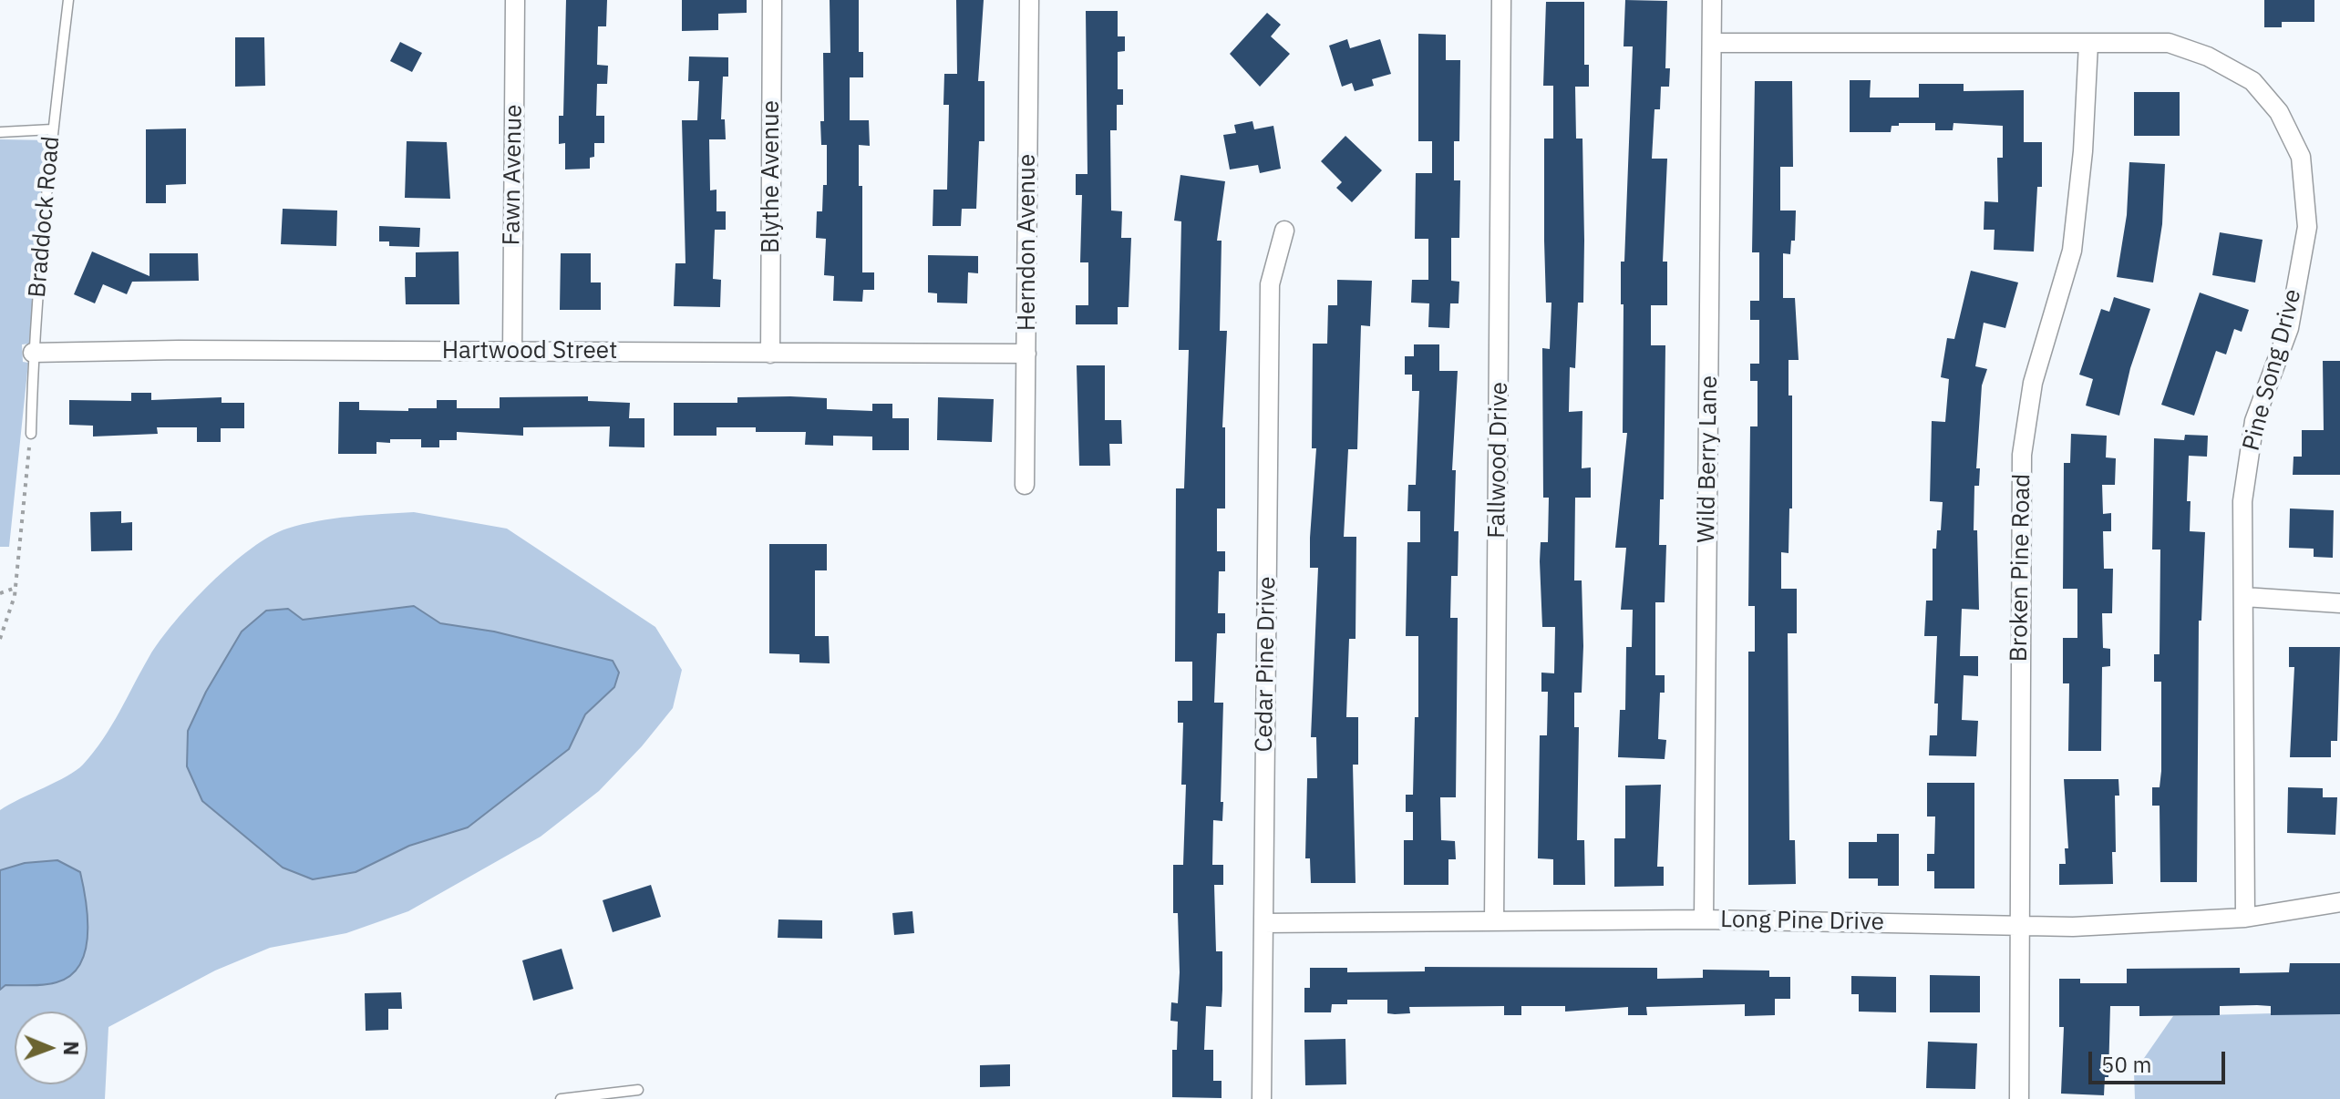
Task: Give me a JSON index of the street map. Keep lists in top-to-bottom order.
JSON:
{
  "streets": {
    "street": [
      "Fawn Avenue",
      "Blythe Avenue",
      "Herndon Avenue",
      "Hartwood Street",
      "Pine Song Drive",
      "Wild Berry Lane",
      "Fallwood Drive",
      "Broken Pine Road",
      "Cedar Pine Drive",
      "Long Pine Drive"
    ],
    "lane": ["Braddock Road"]
  },
  "crossings": [
    ["Fawn Avenue", "Hartwood Street"],
    ["Blythe Avenue", "Hartwood Street"],
    ["Braddock Road", "Hartwood Street"],
    ["Herndon Avenue", "Hartwood Street"],
    ["Pine Song Drive", "Wild Berry Lane"],
    ["Pine Song Drive", "Broken Pine Road"],
    ["Pine Song Drive", "Long Pine Drive"],
    ["Wild Berry Lane", "Long Pine Drive"],
    ["Fallwood Drive", "Long Pine Drive"],
    ["Broken Pine Road", "Long Pine Drive"],
    ["Cedar Pine Drive", "Long Pine Drive"]
  ],
  "scale_bar": "50 m",
  "north": "right"
}
